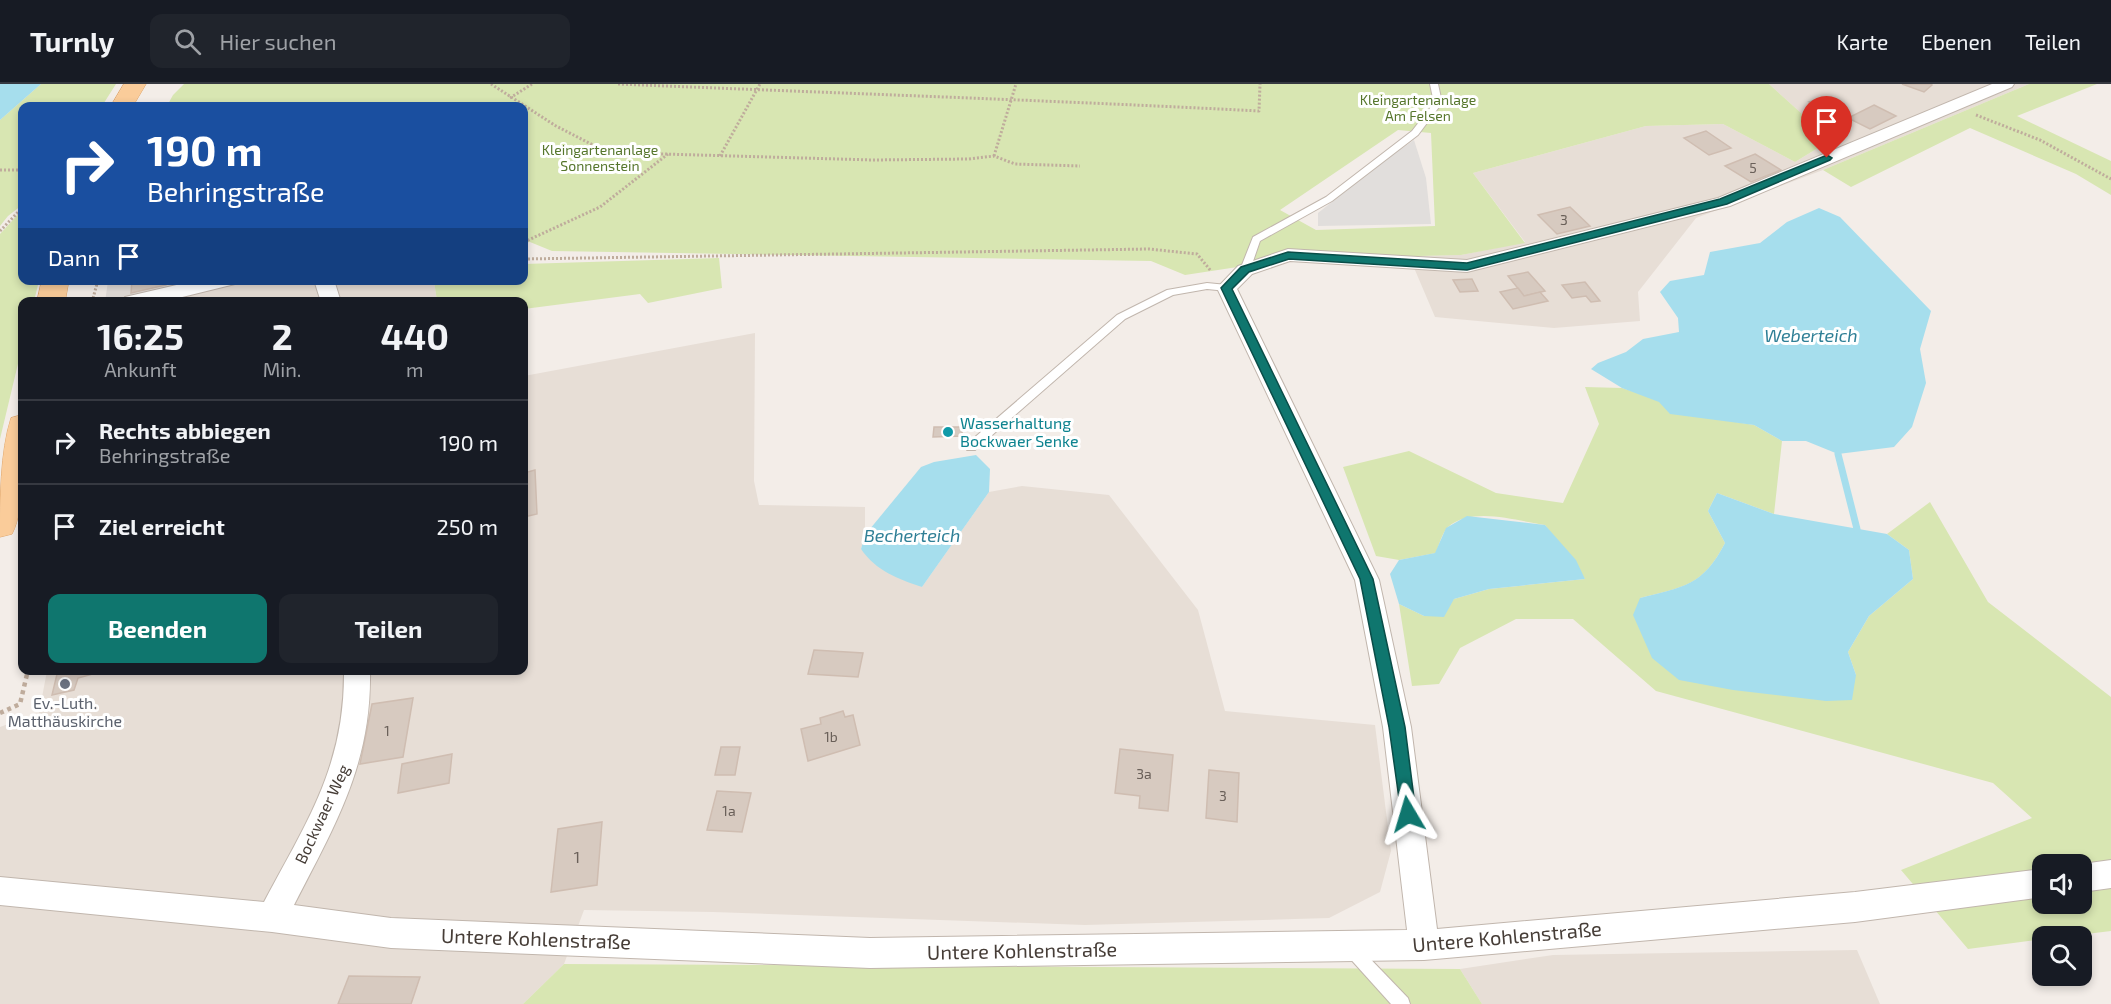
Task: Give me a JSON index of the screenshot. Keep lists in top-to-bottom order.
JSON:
{
  "streets": {
    "street": ["Bockwaer Weg", "Untere Kohlenstraße"]
  },
  "crossings": [
    ["Bockwaer Weg", "Untere Kohlenstraße"]
  ],
  "water": ["Weberteich", "Becherteich"],
  "parks": ["Kleingartenanlage Am Felsen", "Kleingartenanlage Sonnenstein"],
  "places": ["Wasserhaltung Bockwaer Senke", "Ev.-Luth. Matthäuskirche"],
  "house_numbers": [
    "5",
    "3",
    "1",
    "1b",
    "3a",
    "3",
    "1a",
    "1"
  ],
  "page": {
    "header": "Turnly",
    "search": "Hier suchen",
    "nav": ["Karte", "Ebenen", "Teilen"],
    "turn": ["190 m", "Behringstraße"],
    "then": "Dann",
    "eta": [
      "16:25",
      "Ankunft",
      "2",
      "Min.",
      "440",
      "m"
    ],
    "list": [
      {
        "name": "Rechts abbiegen",
        "note": "Behringstraße",
        "value": "190 m"
      },
      {
        "name": "Ziel erreicht",
        "value": "250 m"
      }
    ],
    "buttons": ["Beenden", "Teilen"]
  }
}
